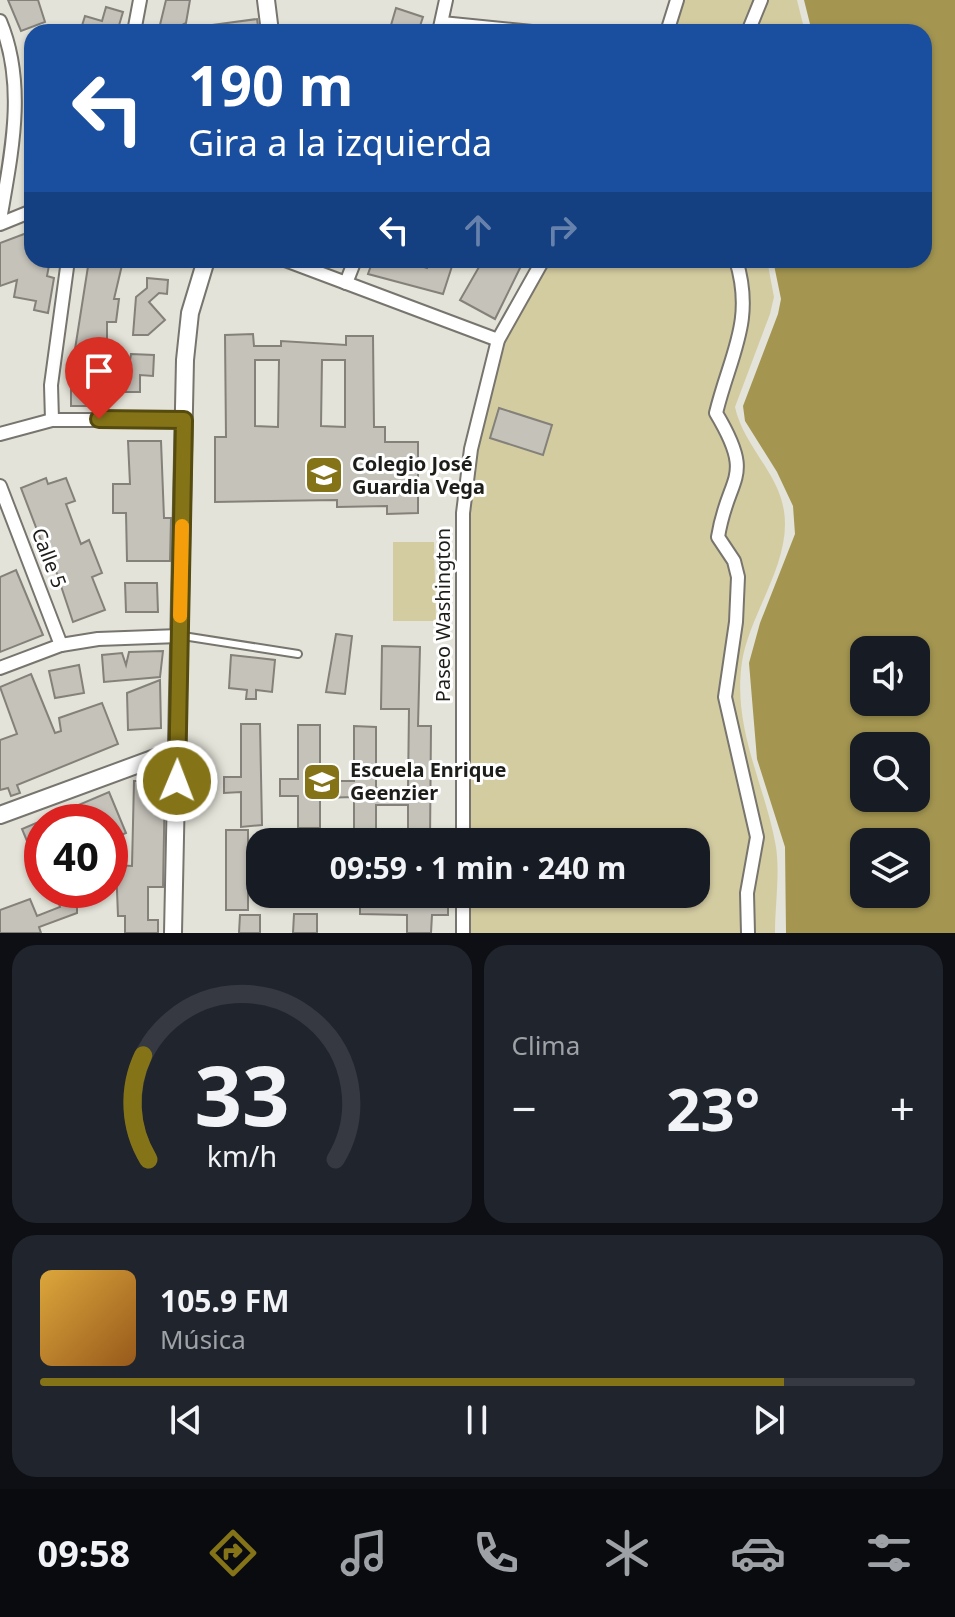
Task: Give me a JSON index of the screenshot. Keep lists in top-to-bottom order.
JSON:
{
  "streets": {
    "street": ["Calle 5", "Paseo Washington"]
  },
  "places": {
    "school or university": ["Colegio José Guardia Vega", "Escuela Enrique Geenzier"]
  },
  "page": {
    "turn": ["190 m", "Gira a la izquierda"],
    "limit": "40",
    "trip": "09:59 · 1 min · 240 m",
    "tile": "Clima",
    "heat": ["−", "23°", "+"],
    "song": ["105.9 FM", "Música"],
    "tabs": "09:58",
    "gauge": ["33", "km/h"]
  }
}
